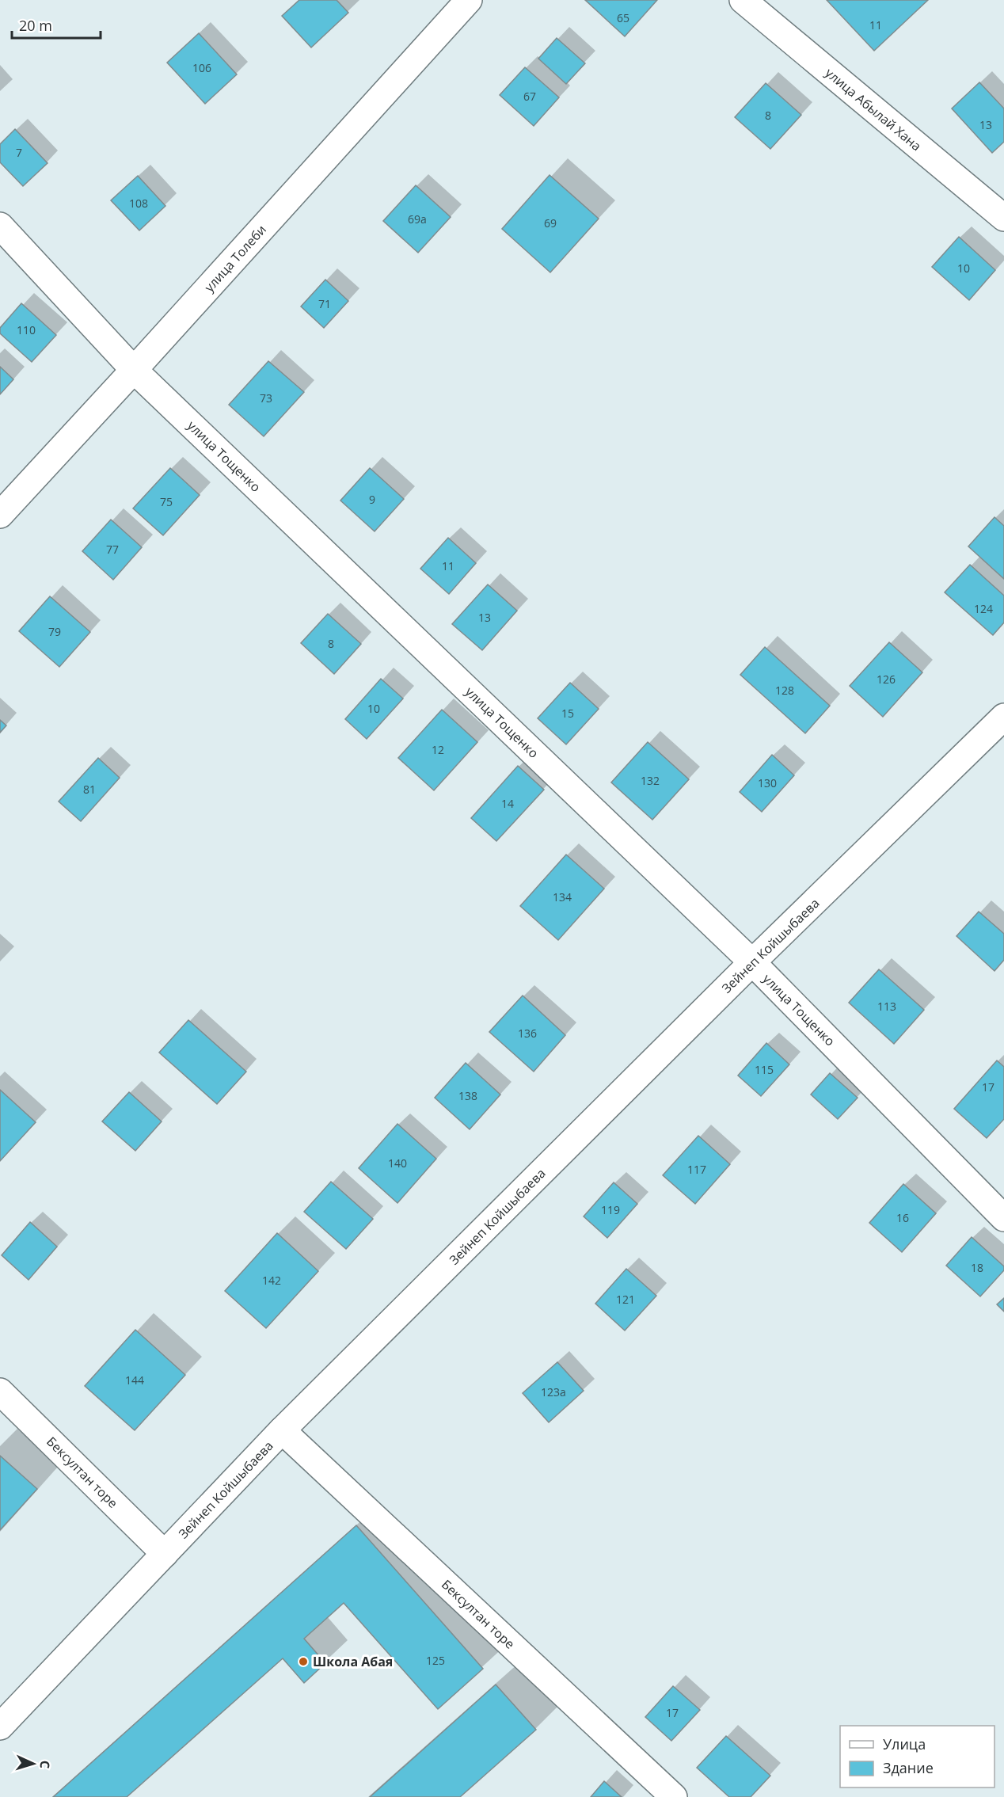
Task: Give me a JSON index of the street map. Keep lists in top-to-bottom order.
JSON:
{
  "streets": {
    "street": [
      "улица Абылай Хана",
      "улица Толеби",
      "улица Тощенко",
      "Зейнеп Койшыбаева",
      "Бексултан торе"
    ]
  },
  "crossings": [
    ["улица Толеби", "улица Тощенко"],
    ["улица Тощенко", "Зейнеп Койшыбаева"],
    ["Зейнеп Койшыбаева", "Бексултан торе"]
  ],
  "places": ["Школа Абая"],
  "house_numbers": [
    "65",
    "11",
    "106",
    "67",
    "8",
    "13",
    "7",
    "108",
    "69а",
    "69",
    "10",
    "71",
    "110",
    "73",
    "9",
    "75",
    "77",
    "11",
    "124",
    "13",
    "79",
    "8",
    "126",
    "128",
    "10",
    "15",
    "12",
    "132",
    "130",
    "81",
    "14",
    "134",
    "113",
    "136",
    "115",
    "17",
    "138",
    "140",
    "117",
    "119",
    "16",
    "18",
    "142",
    "121",
    "144",
    "123а",
    "125",
    "17"
  ],
  "legend": ["Улица", "Здание"],
  "scale_bar": "20 m",
  "north": "right"
}
